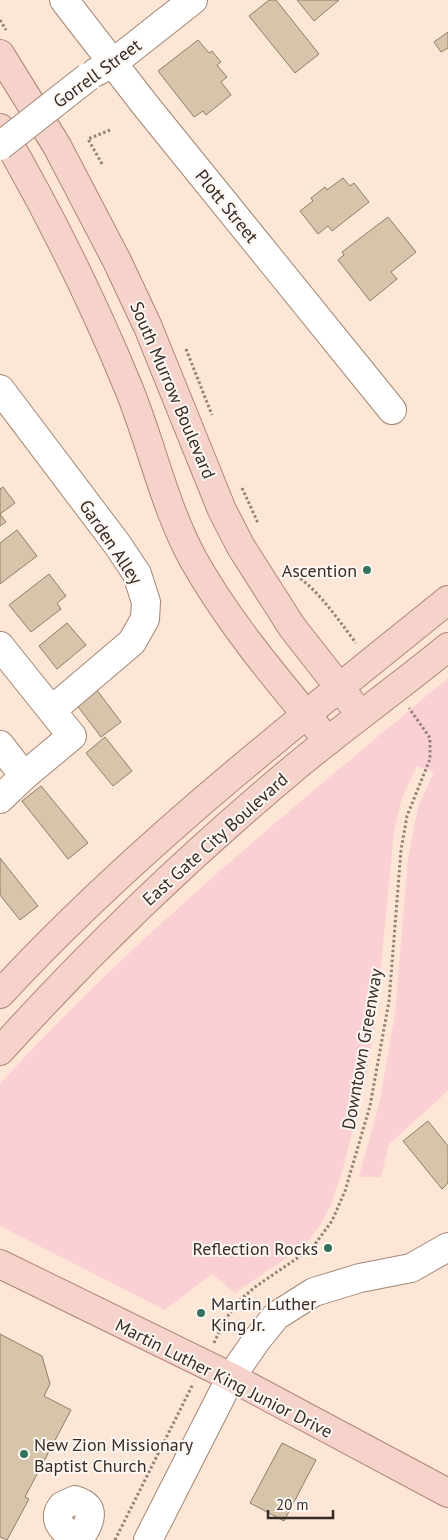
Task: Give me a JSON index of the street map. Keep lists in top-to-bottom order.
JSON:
{
  "streets": {
    "main road": ["South Murrow Boulevard", "East Gate City Boulevard", "Martin Luther King Junior Drive"],
    "street": ["Gorrell Street", "Plott Street", "Garden Alley"],
    "path": ["Downtown Greenway"]
  },
  "crossings": [
    ["Gorrell Street", "Plott Street"],
    ["South Murrow Boulevard", "East Gate City Boulevard"],
    ["Downtown Greenway", "Martin Luther King Junior Drive"]
  ],
  "places": [
    "Ascention",
    "Reflection Rocks",
    "Martin Luther King Jr.",
    "New Zion Missionary Baptist Church"
  ],
  "scale_bar": "20 m"
}
